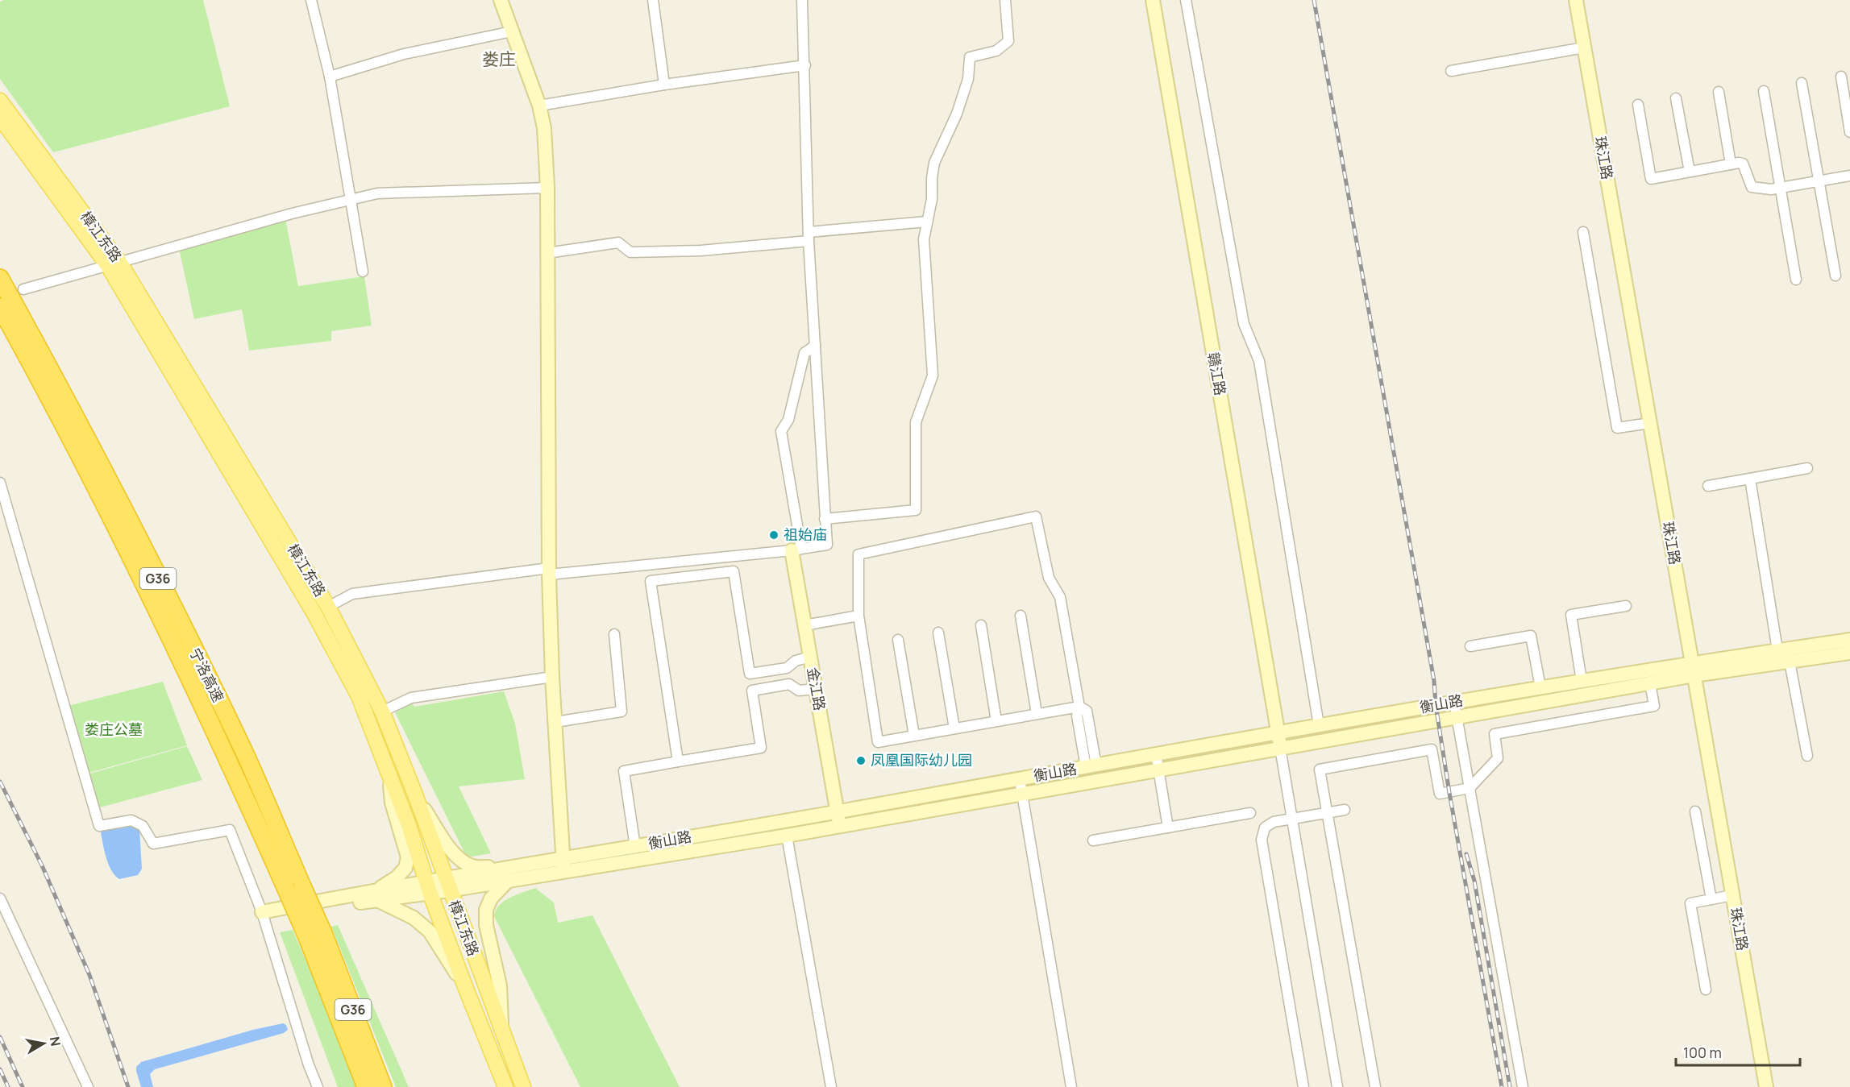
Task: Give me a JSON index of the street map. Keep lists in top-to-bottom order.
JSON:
{
  "streets": {
    "highway": ["G36", "宁洛高速"],
    "main road": ["樟江东路"],
    "street": [
      "珠江路",
      "赣江路",
      "金江路",
      "衡山路"
    ]
  },
  "crossings": [
    ["珠江路", "衡山路"],
    ["樟江东路", "衡山路"],
    ["赣江路", "衡山路"],
    ["金江路", "衡山路"]
  ],
  "districts": ["娄庄"],
  "parks": ["娄庄公墓"],
  "places": ["祖始庙", "凤凰国际幼儿园"],
  "scale_bar": "100 m",
  "north": "right"
}
